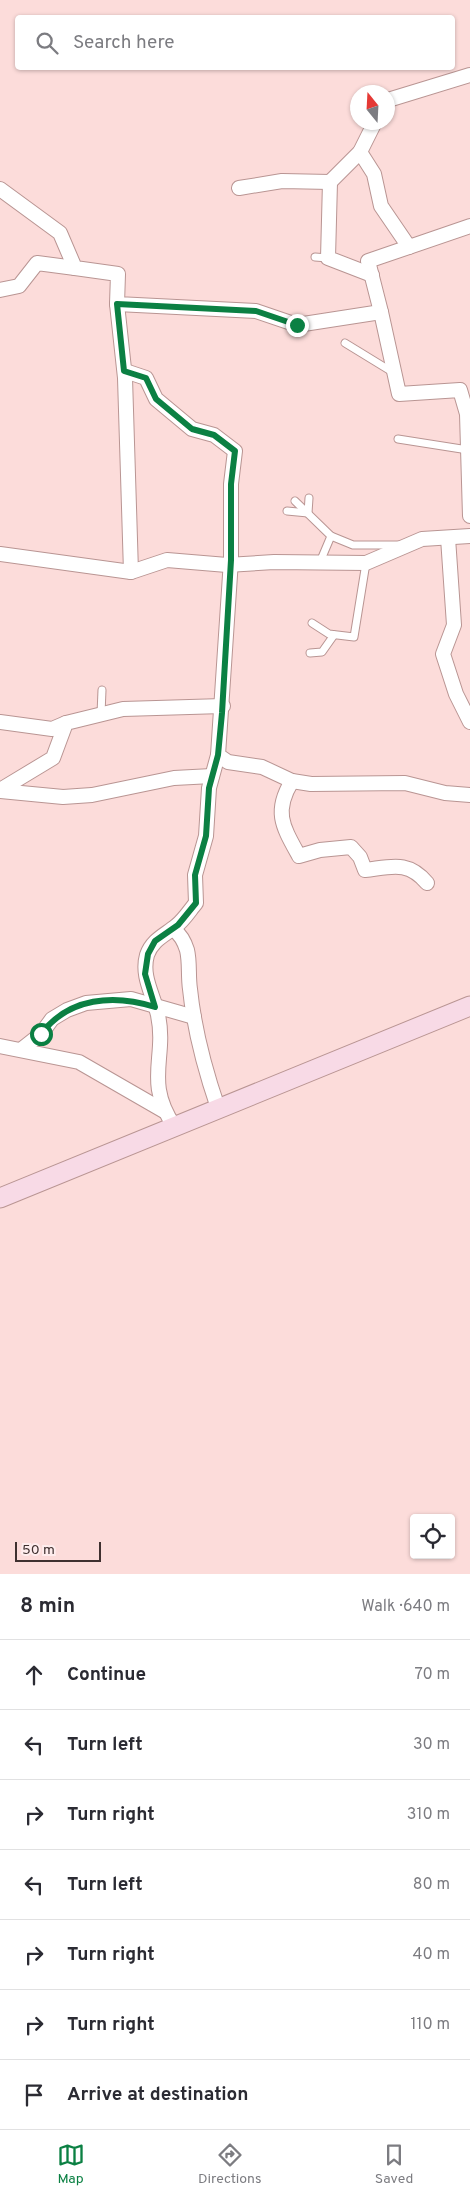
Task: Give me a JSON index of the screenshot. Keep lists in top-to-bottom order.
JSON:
{
  "scale_bar": "50 m",
  "north": "top",
  "page": {
    "search": "Search here",
    "scale": "50 m",
    "heading": ["8 min", "Walk · 640 m"],
    "list": [
      ["Continue", "70 m"],
      ["Turn left", "30 m"],
      ["Turn right", "310 m"],
      ["Turn left", "80 m"],
      ["Turn right", "40 m"],
      ["Turn right", "110 m"],
      "Arrive at destination"
    ],
    "nav": ["Map", "Directions", "Saved"]
  }
}
